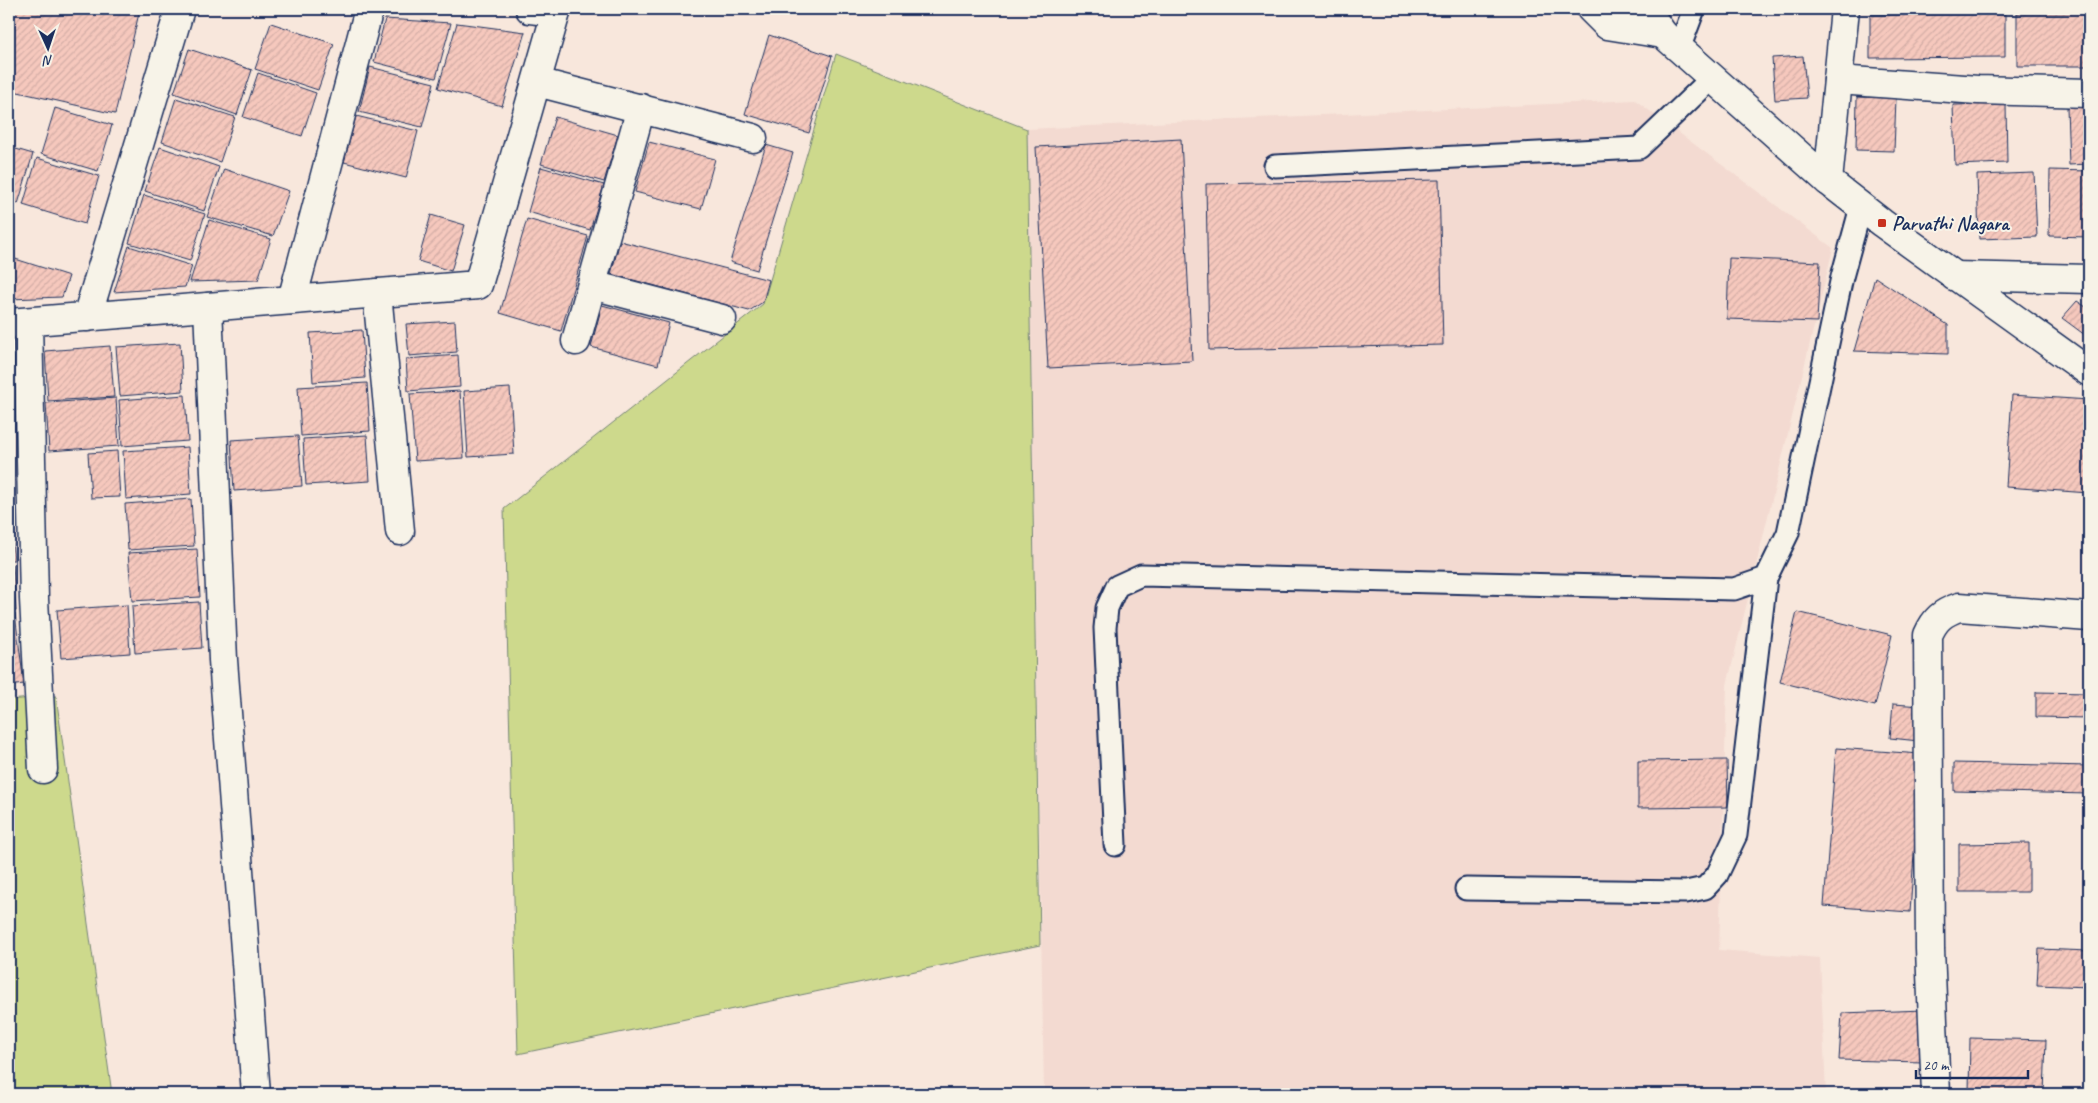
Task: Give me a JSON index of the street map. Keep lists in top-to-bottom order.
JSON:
{
  "places": {
    "transit": ["Parvathi Nagara"]
  },
  "scale_bar": "20 m",
  "north": "bottom"
}
